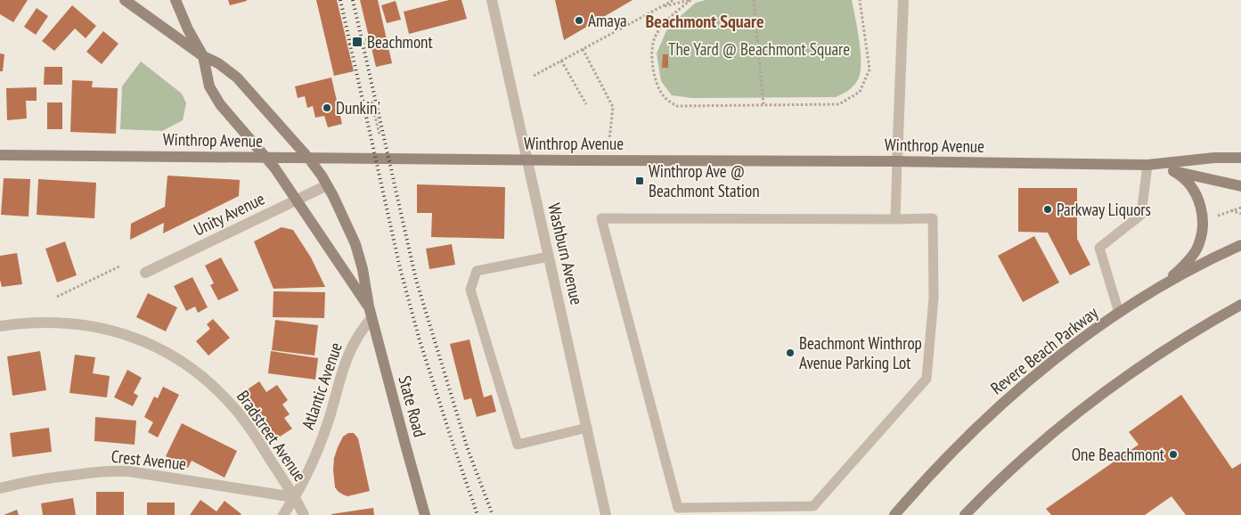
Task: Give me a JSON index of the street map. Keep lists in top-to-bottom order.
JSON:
{
  "streets": {
    "main road": ["Winthrop Avenue", "Revere Beach Parkway", "State Road"],
    "street": [
      "Unity Avenue",
      "Washburn Avenue",
      "Atlantic Avenue",
      "Bradstreet Avenue",
      "Crest Avenue"
    ]
  },
  "crossings": [
    ["Winthrop Avenue", "Washburn Avenue"],
    ["Winthrop Avenue", "State Road"],
    ["Unity Avenue", "State Road"],
    ["Atlantic Avenue", "State Road"],
    ["Atlantic Avenue", "Bradstreet Avenue"],
    ["Atlantic Avenue", "Crest Avenue"],
    ["Bradstreet Avenue", "Crest Avenue"]
  ],
  "districts": ["Beachmont Square"],
  "parks": ["The Yard @ Beachmont Square"],
  "places": {
    "other": [
      "Amaya",
      "Dunkin'",
      "Parkway Liquors",
      "Beachmont Winthrop Avenue Parking Lot",
      "One Beachmont"
    ],
    "transit": ["Beachmont", "Winthrop Ave @ Beachmont Station"]
  }
}
